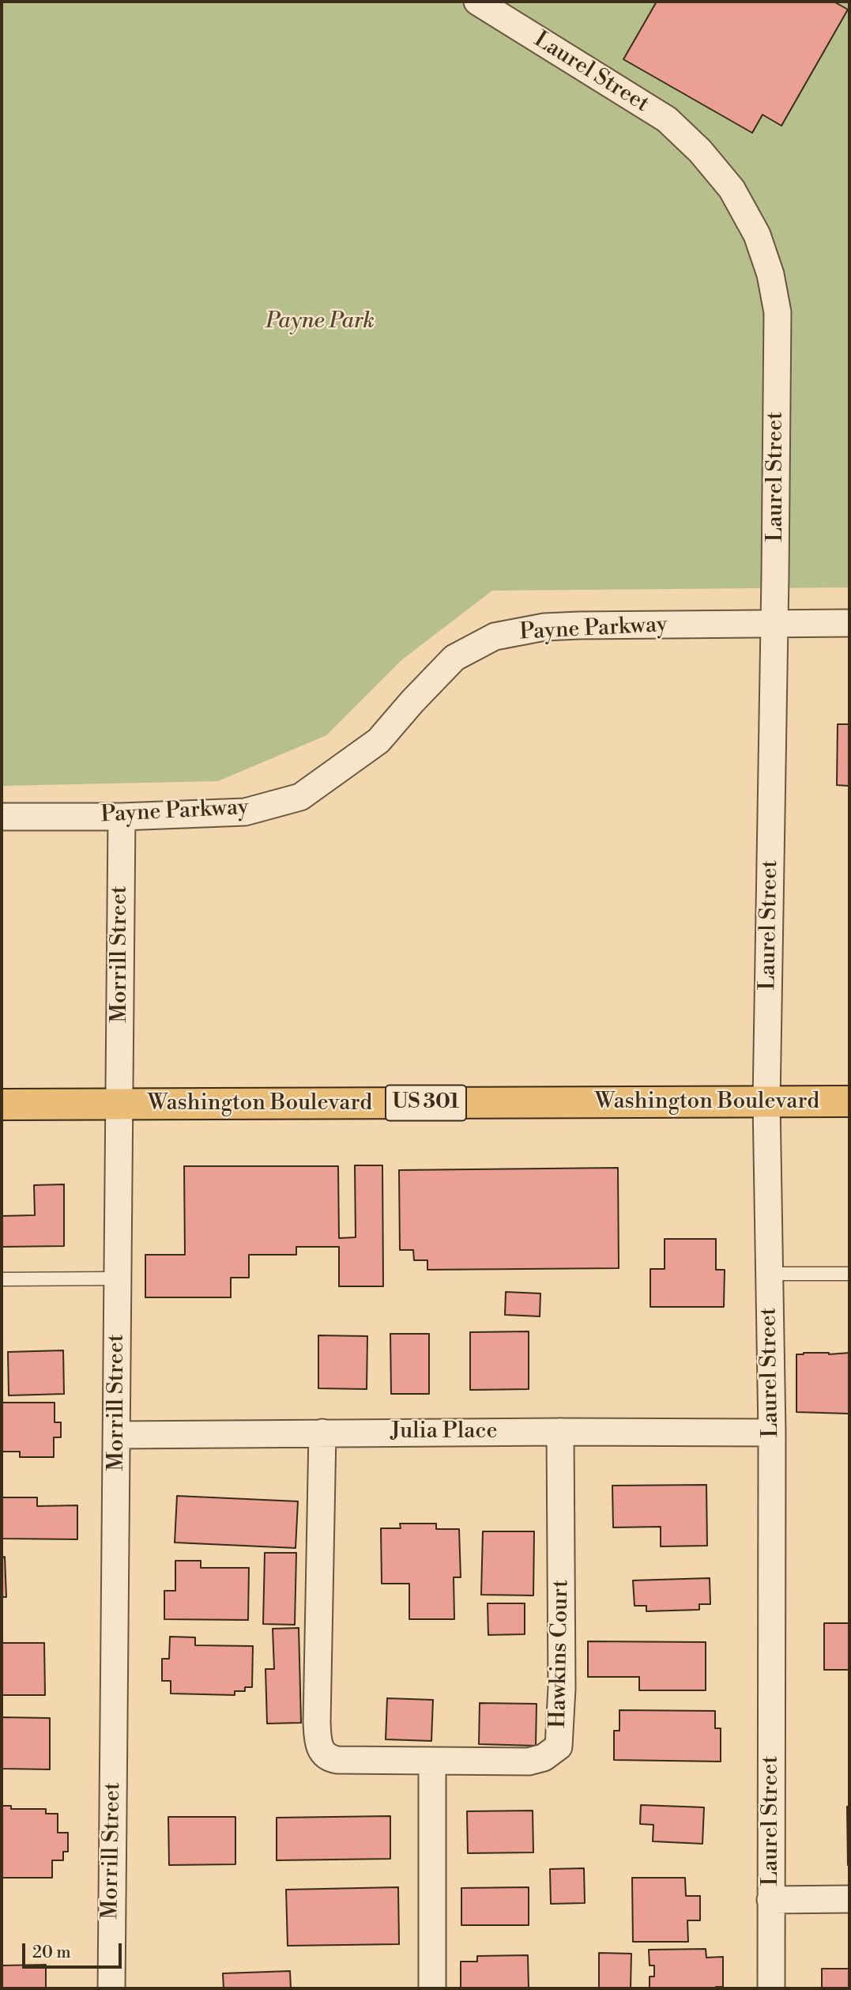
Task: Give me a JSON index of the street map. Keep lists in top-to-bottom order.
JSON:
{
  "streets": {
    "main road": ["Washington Boulevard", "US 301"],
    "street": [
      "Laurel Street",
      "Payne Parkway",
      "Morrill Street",
      "Julia Place",
      "Hawkins Court"
    ]
  },
  "crossings": [
    ["Laurel Street", "Payne Parkway"],
    ["Laurel Street", "Washington Boulevard"],
    ["Laurel Street", "Julia Place"],
    ["Payne Parkway", "Morrill Street"],
    ["Morrill Street", "Washington Boulevard"],
    ["Morrill Street", "Julia Place"],
    ["Julia Place", "Hawkins Court"]
  ],
  "parks": ["Payne Park"],
  "scale_bar": "20 m"
}
